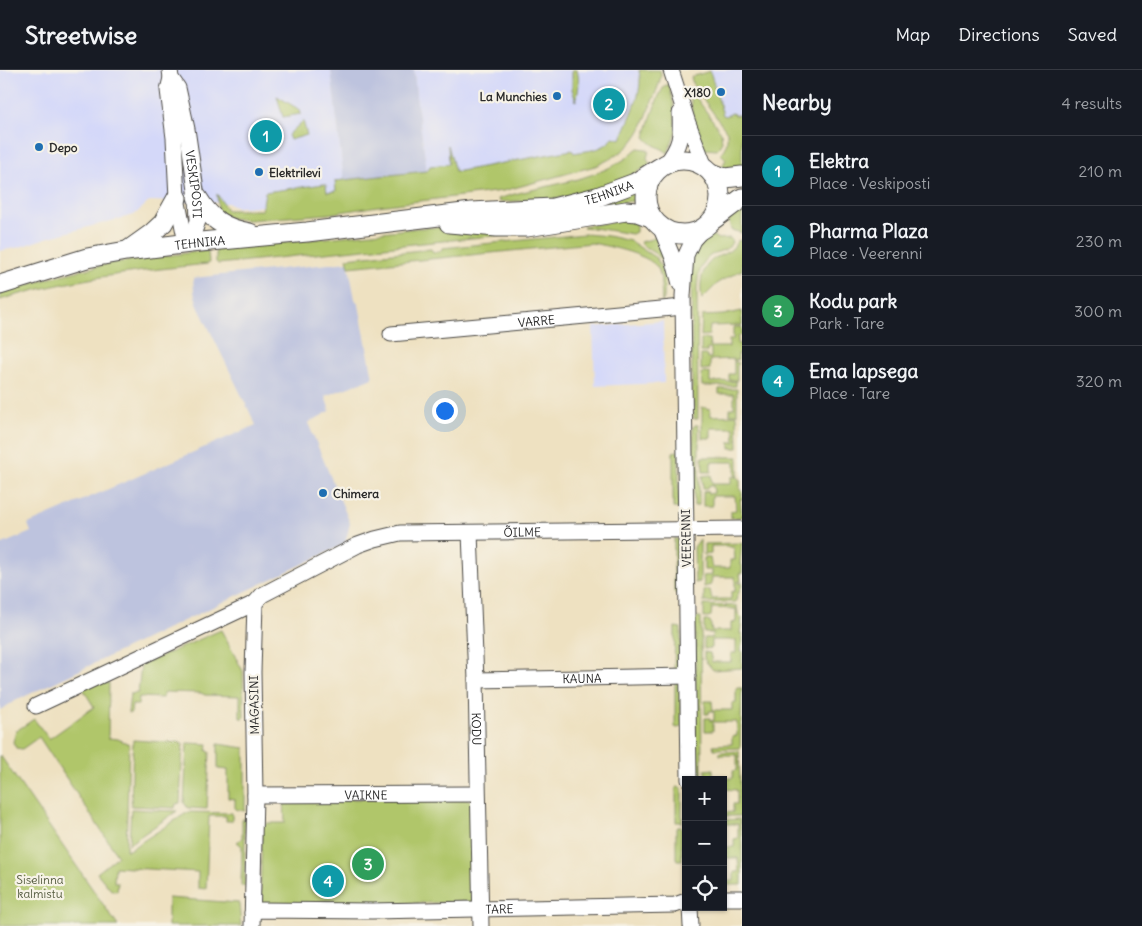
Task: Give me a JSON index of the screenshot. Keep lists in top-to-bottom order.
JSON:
{
  "streets": {
    "main road": ["TEHNIKA"],
    "street": [
      "VESKIPOSTI",
      "VARRE",
      "ÕILME",
      "VEERENNI",
      "KAUNA",
      "MAGASINI",
      "KODU",
      "VAIKNE",
      "TARE"
    ]
  },
  "crossings": [
    ["VESKIPOSTI", "TEHNIKA"],
    ["TEHNIKA", "VEERENNI"],
    ["VARRE", "VEERENNI"],
    ["ÕILME", "VEERENNI"],
    ["ÕILME", "MAGASINI"],
    ["ÕILME", "KODU"],
    ["VEERENNI", "KAUNA"],
    ["KAUNA", "KODU"],
    ["MAGASINI", "VAIKNE"],
    ["MAGASINI", "TARE"],
    ["KODU", "VAIKNE"],
    ["KODU", "TARE"]
  ],
  "parks": ["Siselinna kalmistu"],
  "places": [
    "X180",
    "La Munchies",
    "Depo",
    "Elektrilevi",
    "Chimera"
  ],
  "page": {
    "header": "Streetwise",
    "nav": ["Map", "Directions", "Saved"],
    "heading": ["Nearby", "4 results"],
    "pins": [
      "2",
      "1",
      "3",
      "4"
    ],
    "list": [
      {
        "mark": "1",
        "name": "Elektra",
        "note": "Place · Veskiposti",
        "value": "210 m"
      },
      {
        "mark": "2",
        "name": "Pharma Plaza",
        "note": "Place · Veerenni",
        "value": "230 m"
      },
      {
        "mark": "3",
        "name": "Kodu park",
        "note": "Park · Tare",
        "value": "300 m"
      },
      {
        "mark": "4",
        "name": "Ema lapsega",
        "note": "Place · Tare",
        "value": "320 m"
      }
    ],
    "map_buttons": ["+", "−"]
  }
}
